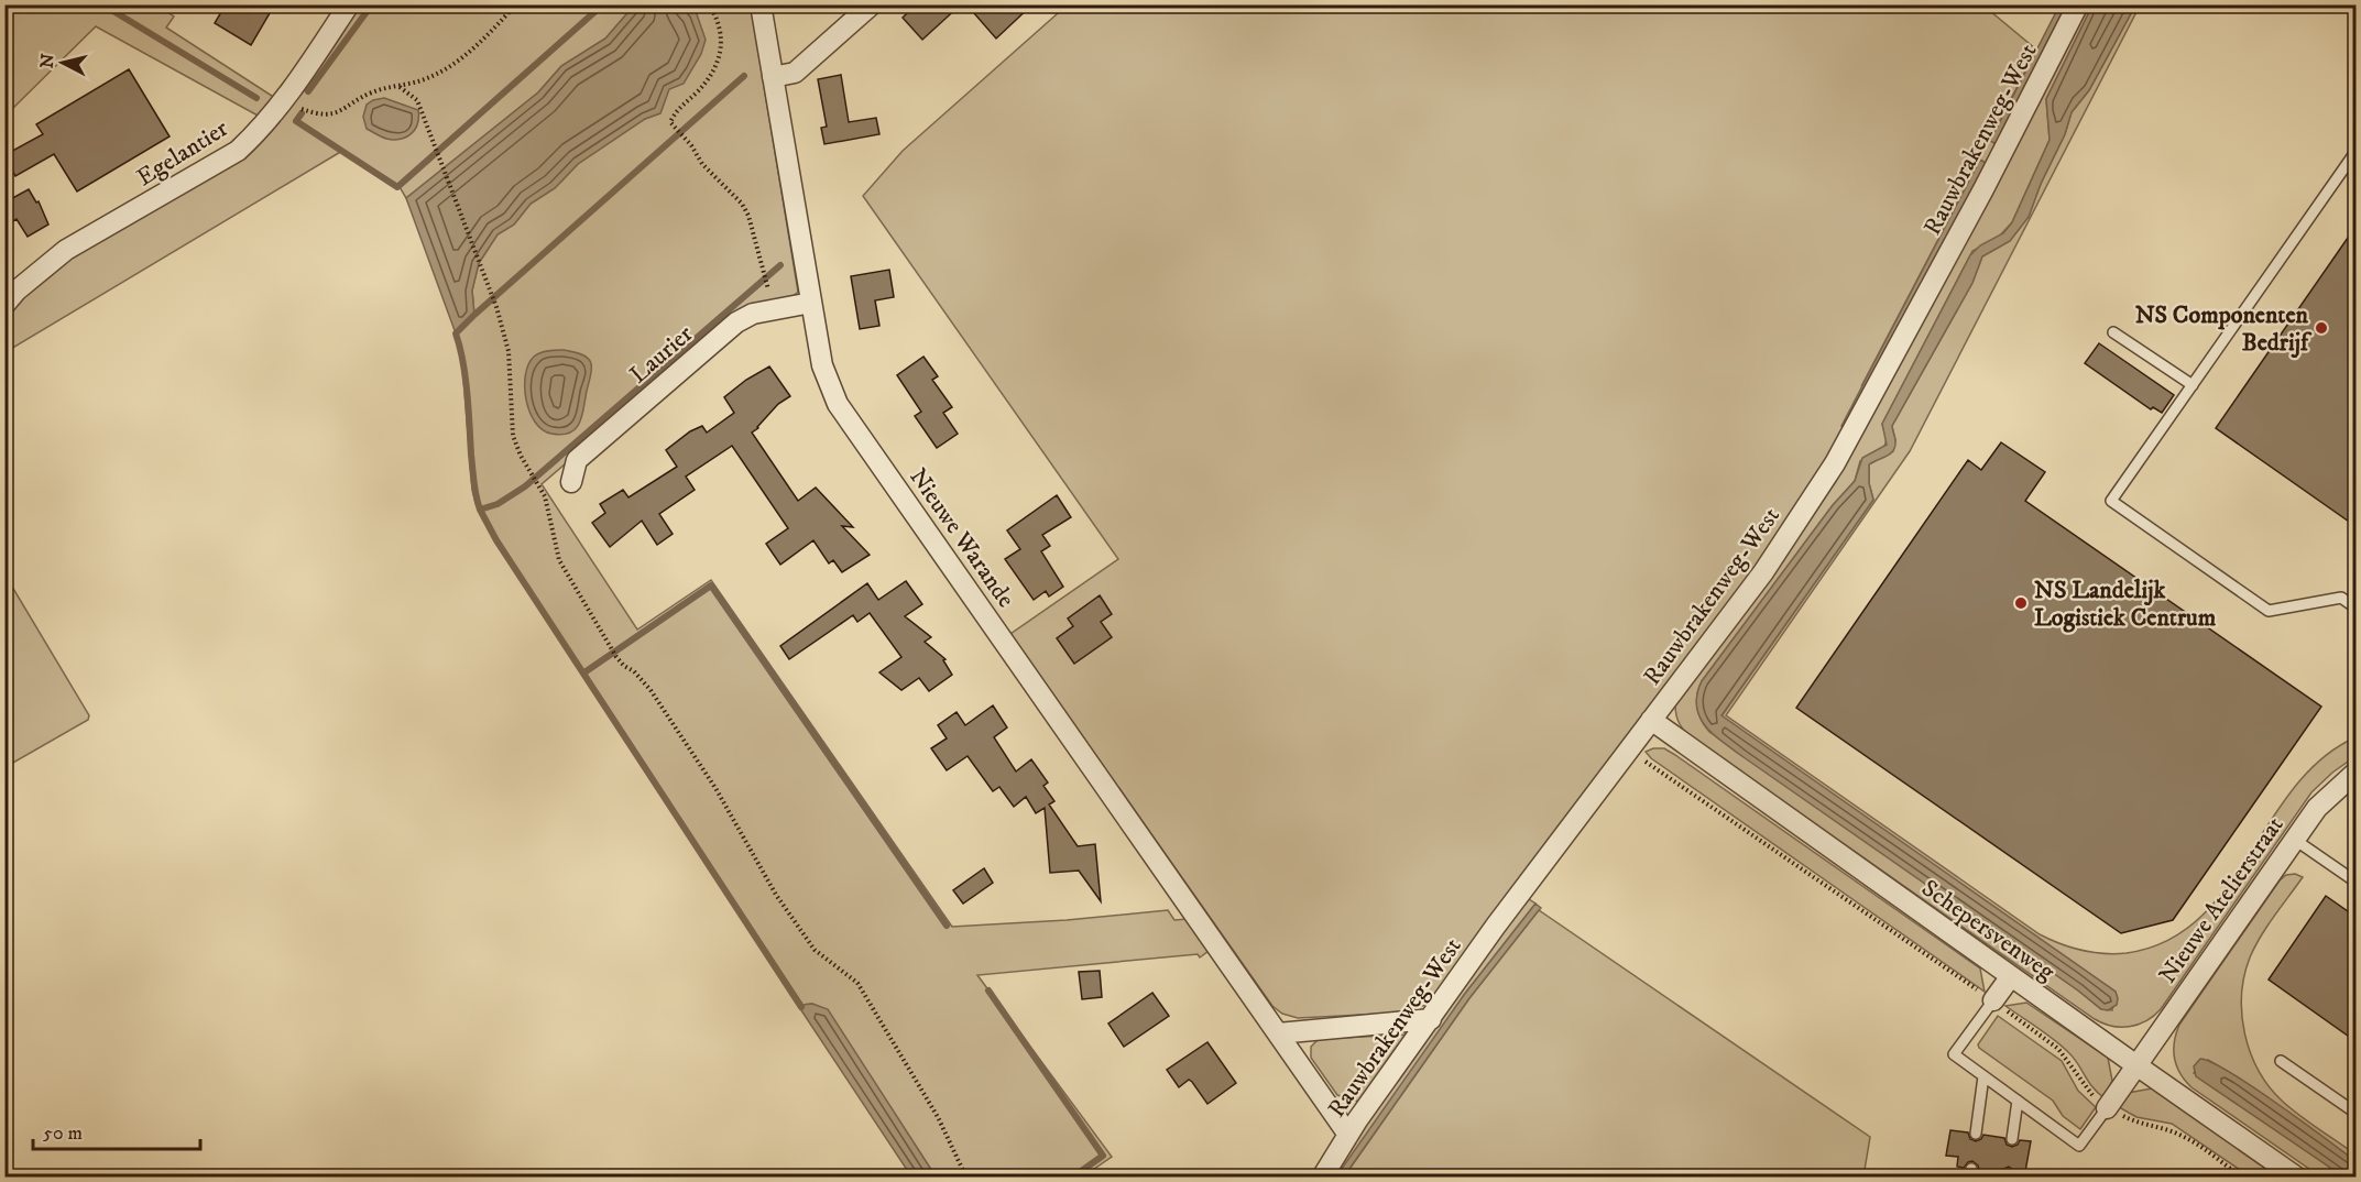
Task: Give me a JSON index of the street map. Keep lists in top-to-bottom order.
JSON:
{
  "streets": {
    "street": [
      "Rauwbrakenweg-West",
      "Egelantier",
      "Laurier",
      "Nieuwe Warande",
      "Nieuwe Atelierstraat",
      "Schepersvenweg"
    ]
  },
  "crossings": [
    ["Rauwbrakenweg-West", "Nieuwe Warande"],
    ["Rauwbrakenweg-West", "Schepersvenweg"],
    ["Laurier", "Nieuwe Warande"],
    ["Nieuwe Atelierstraat", "Schepersvenweg"]
  ],
  "places": ["NS Componenten Bedrijf", "NS Landelijk Logistiek Centrum"],
  "scale_bar": "50 m",
  "north": "left"
}
